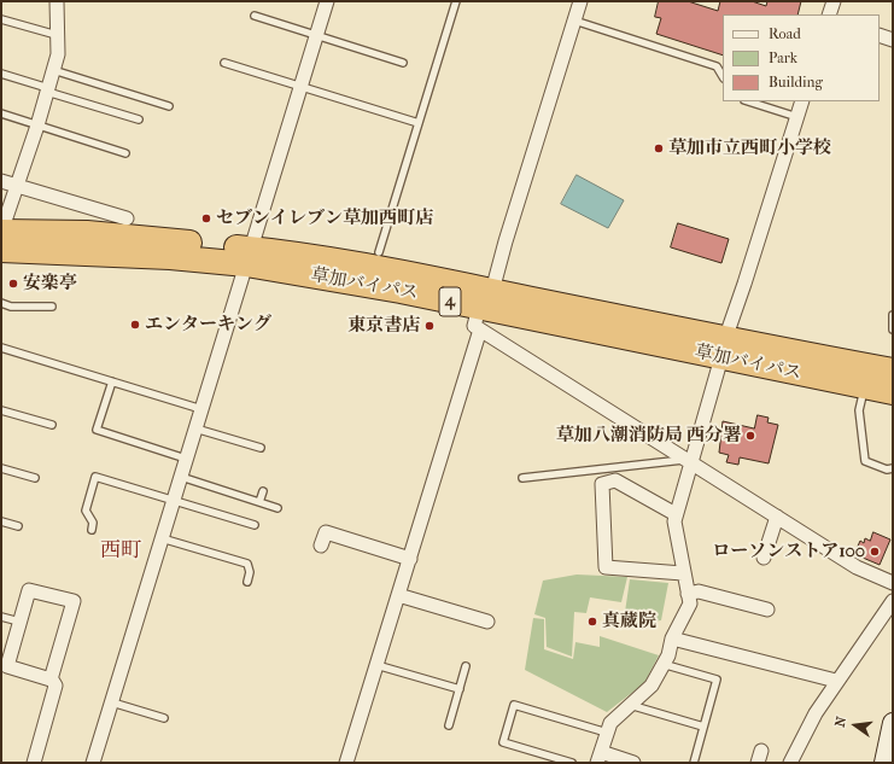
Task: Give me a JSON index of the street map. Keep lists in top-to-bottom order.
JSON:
{
  "streets": {
    "highway": ["草加バイパス", "4"]
  },
  "districts": ["西町"],
  "places": [
    "草加市立西町小学校",
    "セブンイレブン草加西町店",
    "安楽亭",
    "エンターキング",
    "東京書店",
    "草加八潮消防局 西分署",
    "ローソンストア100",
    "真蔵院"
  ],
  "legend": ["Road", "Park", "Building"],
  "north": "left"
}
